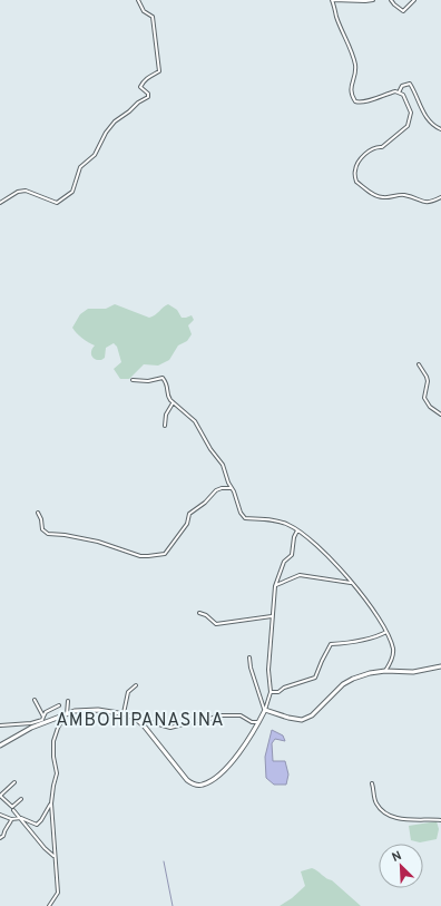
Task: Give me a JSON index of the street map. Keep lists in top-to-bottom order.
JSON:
{
  "districts": ["AMBOHIPANASINA"],
  "north": "top left"
}
